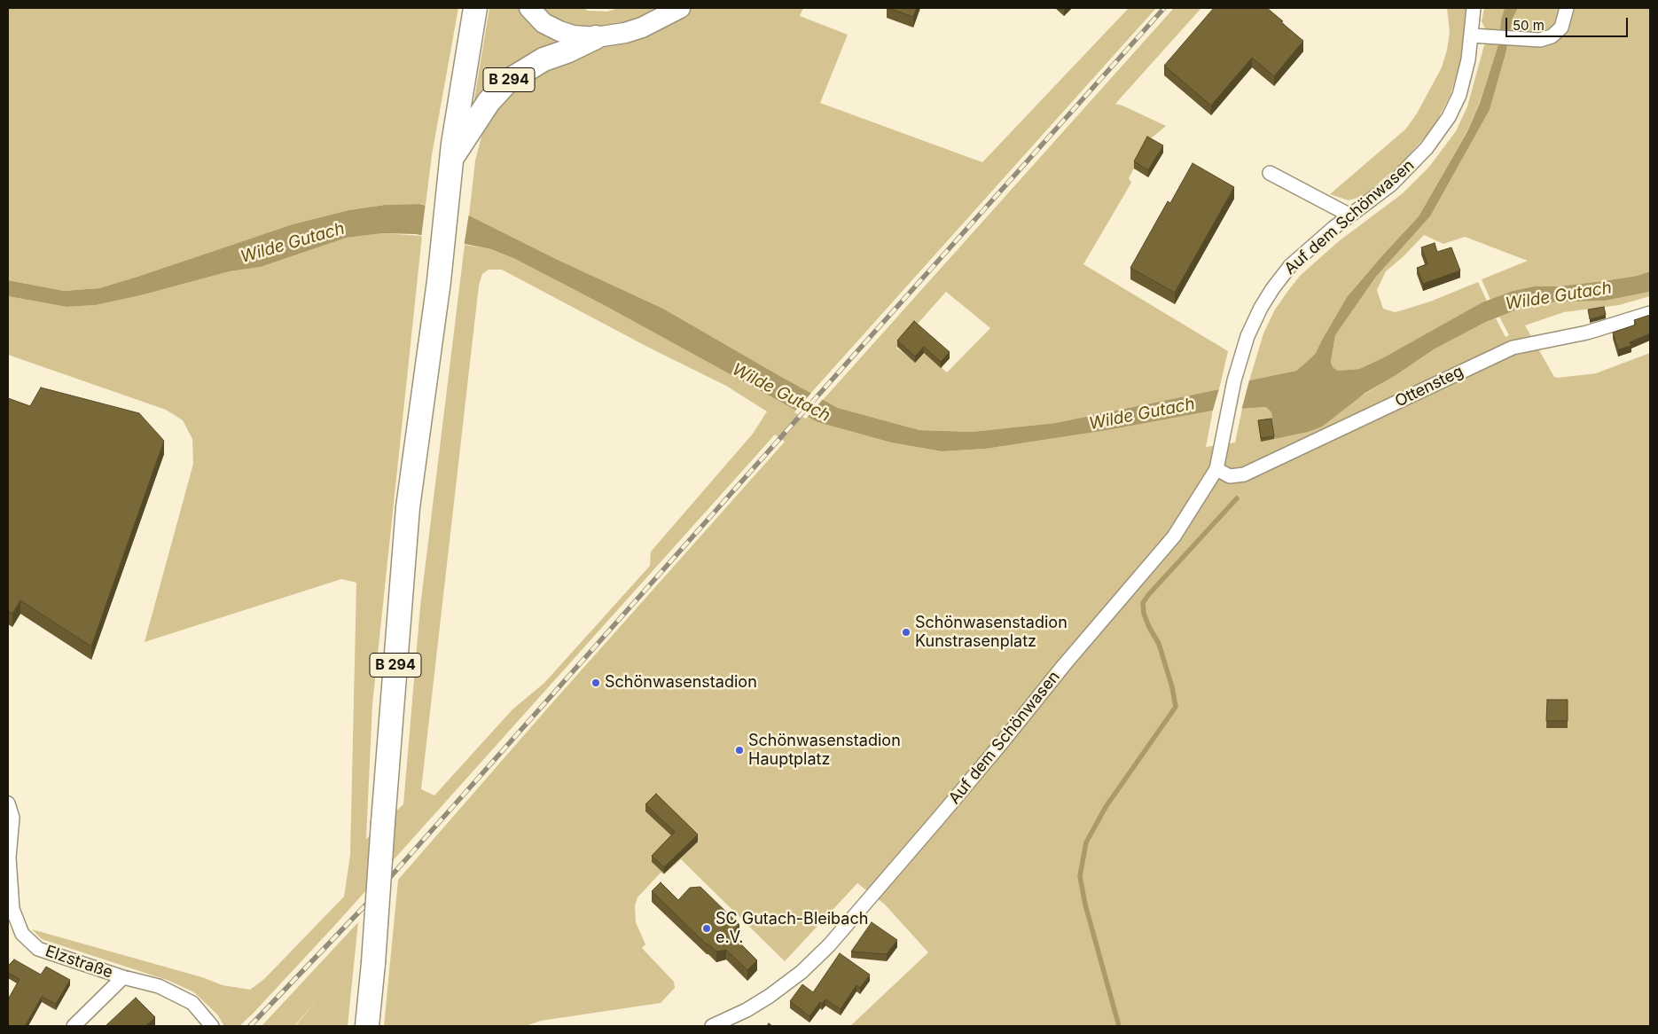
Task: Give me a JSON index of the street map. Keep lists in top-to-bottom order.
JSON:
{
  "streets": {
    "highway": ["B 294"],
    "street": ["Auf dem Schönwasen", "Ottensteg", "Elzstraße"]
  },
  "crossings": [
    ["Auf dem Schönwasen", "Ottensteg"]
  ],
  "water": ["Wilde Gutach"],
  "places": [
    "Schönwasenstadion Kunstrasenplatz",
    "Schönwasenstadion",
    "Schönwasenstadion Hauptplatz",
    "SC Gutach-Bleibach e.V."
  ],
  "scale_bar": "50 m"
}
